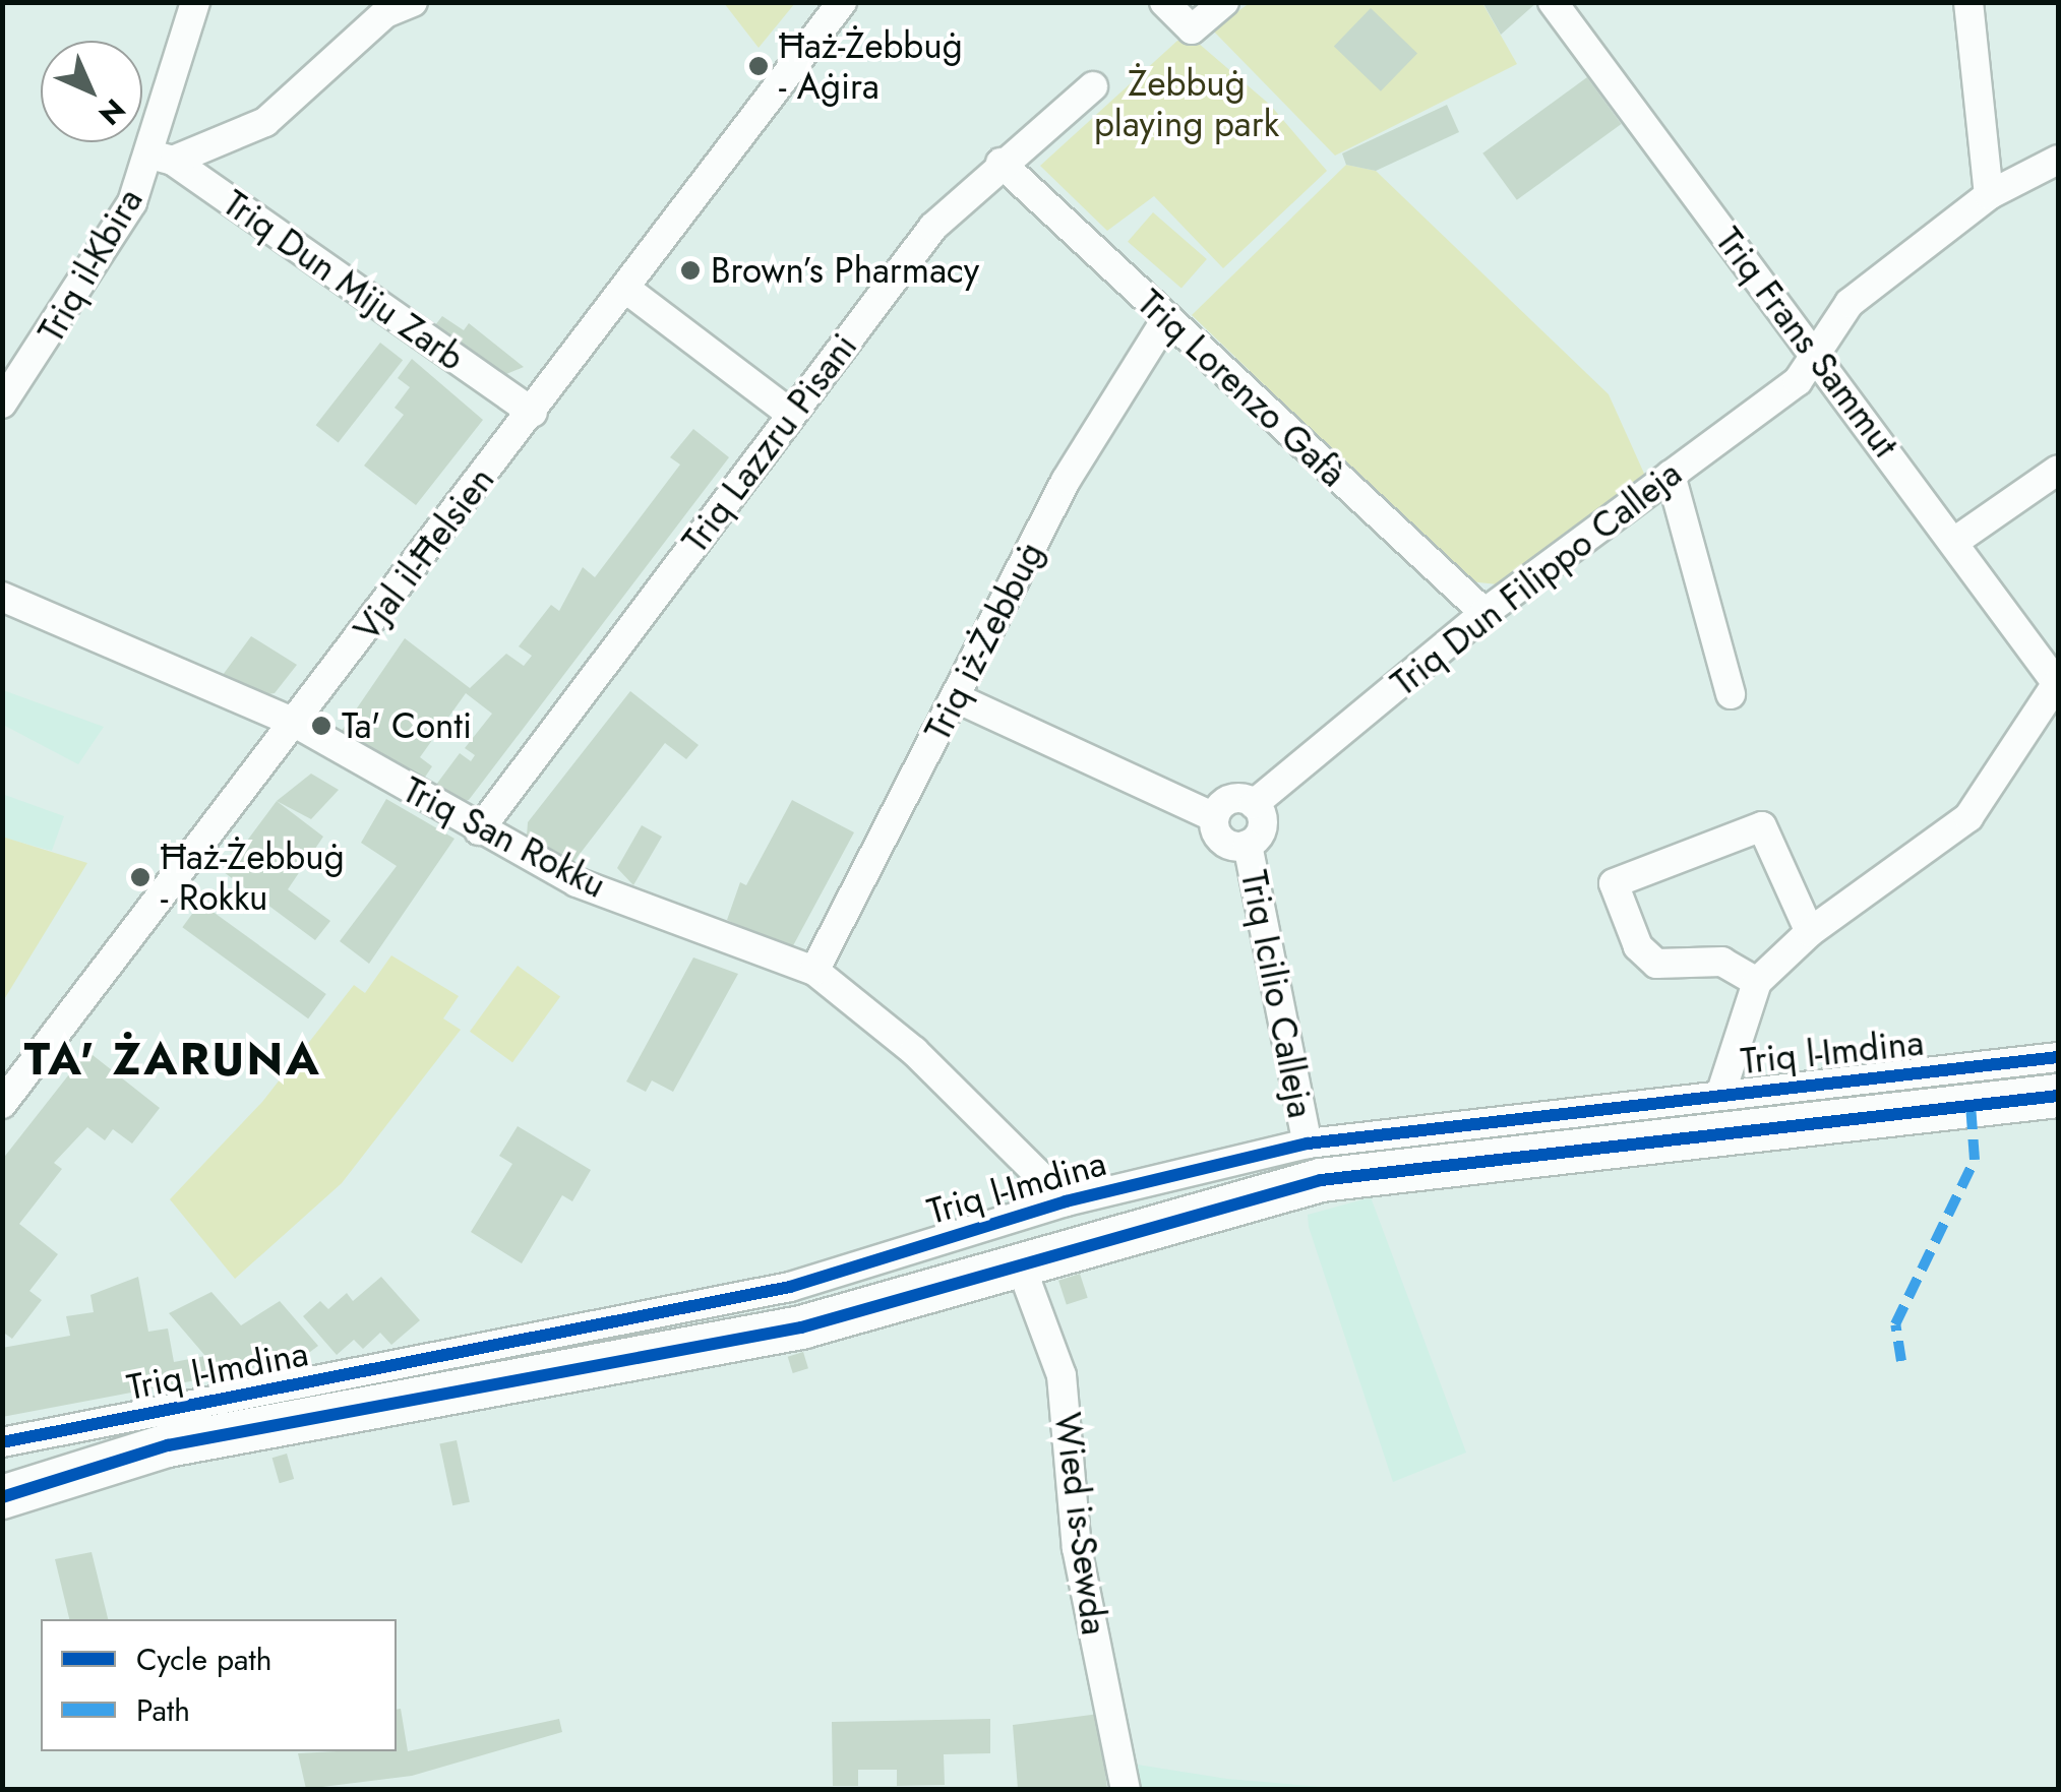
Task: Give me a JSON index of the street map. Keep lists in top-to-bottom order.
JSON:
{
  "streets": {
    "highway": ["Triq l-Imdina"],
    "street": [
      "Triq il-Kbira",
      "Triq Dun Miju Zarb",
      "Triq Frans Sammut",
      "Triq Lorenzo Gafà",
      "Triq Lazzru Pisani",
      "Vjal il-Ħelsien",
      "Triq Dun Filippo Calleja",
      "Triq iż-Żebbuġ",
      "Triq San Rokku",
      "Triq Icilio Calleja",
      "Wied is-Sewda"
    ]
  },
  "crossings": [
    ["Triq il-Kbira", "Triq Dun Miju Zarb"],
    ["Triq Dun Miju Zarb", "Vjal il-Ħelsien"],
    ["Triq Frans Sammut", "Triq Dun Filippo Calleja"],
    ["Triq Lorenzo Gafà", "Triq Lazzru Pisani"],
    ["Triq Lorenzo Gafà", "Triq Dun Filippo Calleja"],
    ["Triq Lorenzo Gafà", "Triq iż-Żebbuġ"],
    ["Triq Lazzru Pisani", "Triq San Rokku"],
    ["Vjal il-Ħelsien", "Triq San Rokku"],
    ["Triq Dun Filippo Calleja", "Triq Icilio Calleja"],
    ["Triq iż-Żebbuġ", "Triq San Rokku"],
    ["Triq San Rokku", "Triq l-Imdina"],
    ["Triq Icilio Calleja", "Triq l-Imdina"],
    ["Triq l-Imdina", "Wied is-Sewda"]
  ],
  "districts": ["TA' ŻARUNA"],
  "parks": ["Żebbuġ playing park"],
  "places": [
    "Ħaż-Żebbuġ - Aġira",
    "Brown’s Pharmacy",
    "Ta' Conti",
    "Ħaż-Żebbuġ - Rokku"
  ],
  "legend": ["Cycle path", "Path"],
  "north": "bottom right"
}
